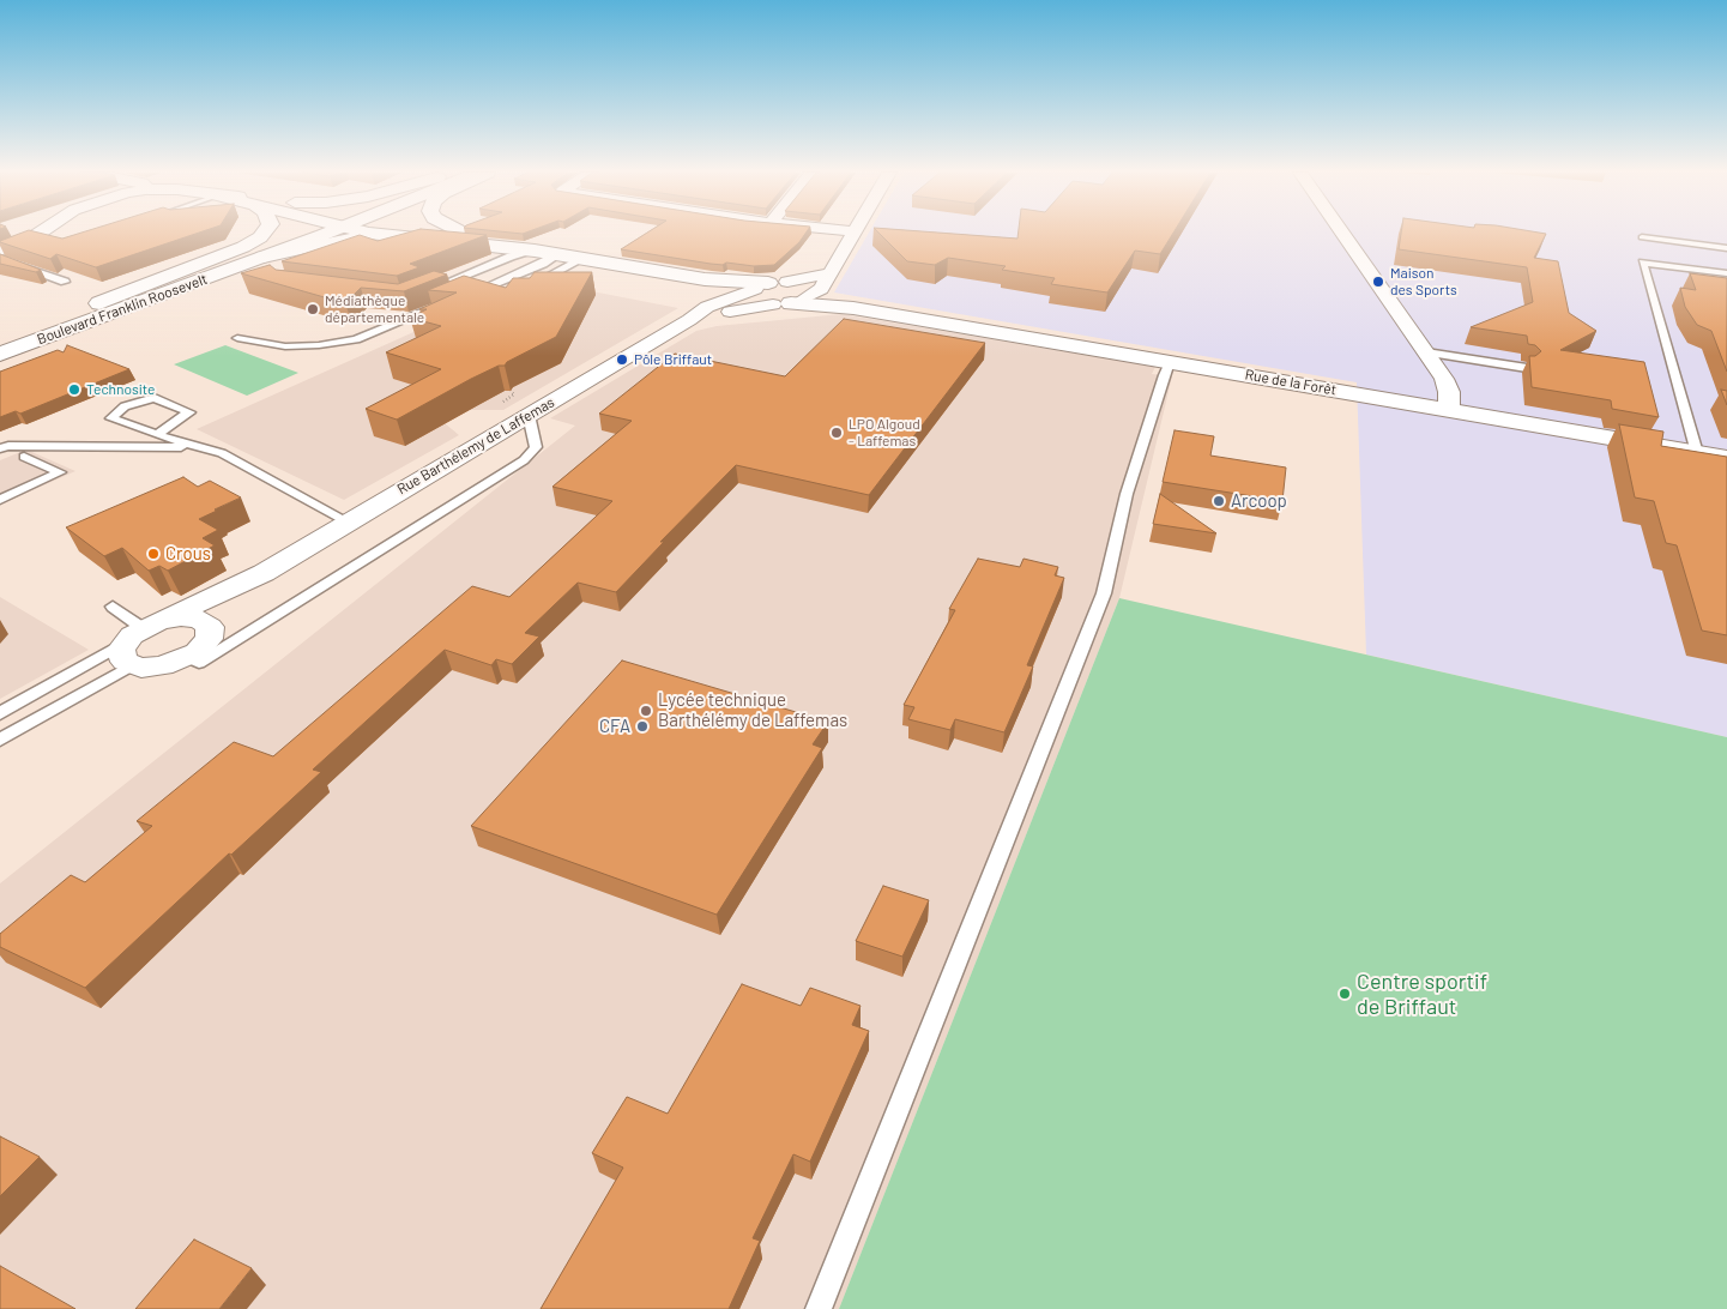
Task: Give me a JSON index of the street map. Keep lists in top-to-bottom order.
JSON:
{
  "streets": {
    "street": ["Boulevard Franklin Roosevelt", "Rue de la Forêt", "Rue Barthélemy de Laffemas"]
  },
  "crossings": [
    ["Rue de la Forêt", "Rue Barthélemy de Laffemas"]
  ],
  "places": [
    "Maison des Sports",
    "Médiathèque départementale",
    "Pôle Briffaut",
    "Technosite",
    "LPO Algoud - Laffemas",
    "Arcoop",
    "Crous",
    "Lycée technique Barthélémy de Laffemas",
    "CFA",
    "Centre sportif de Briffaut"
  ]
}
